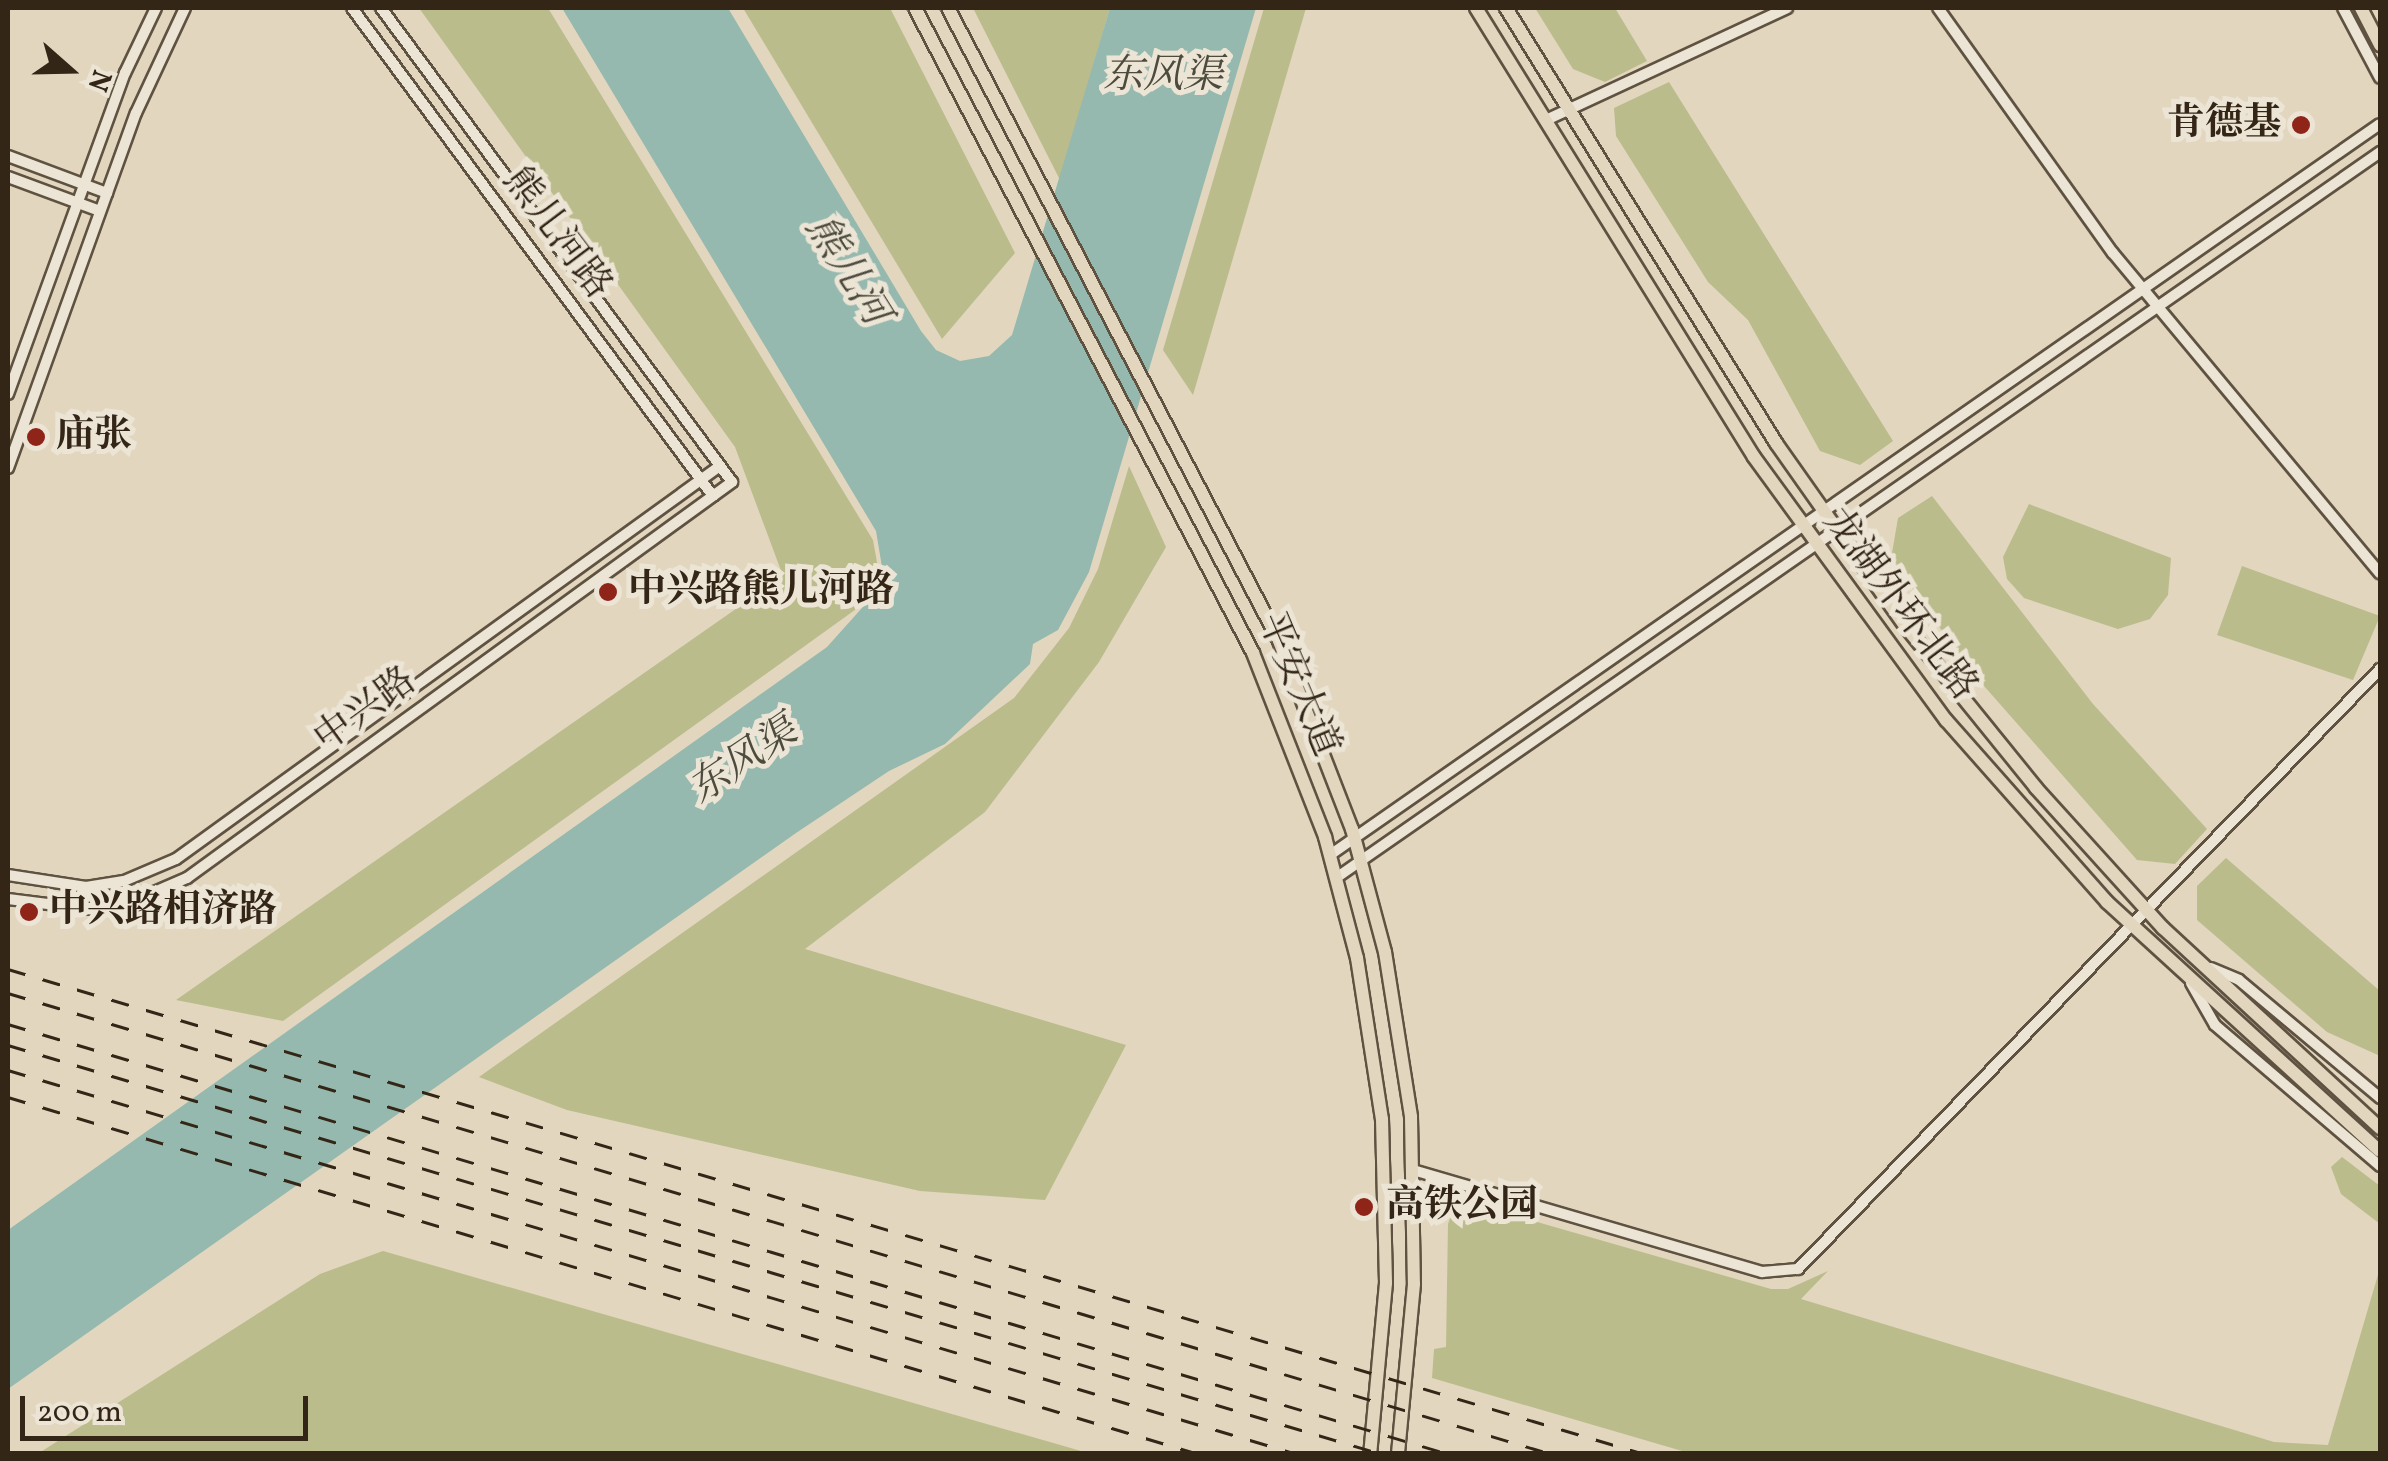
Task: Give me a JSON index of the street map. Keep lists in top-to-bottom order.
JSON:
{
  "streets": {
    "main road": ["龙湖外环北路", "平安大道"],
    "street": ["熊儿河路", "中兴路"]
  },
  "crossings": [
    ["熊儿河路", "中兴路"]
  ],
  "water": ["东风渠", "熊儿河"],
  "places": [
    "肯德基",
    "庙张",
    "中兴路熊儿河路",
    "中兴路相济路",
    "高铁公园"
  ],
  "scale_bar": "200 m",
  "north": "right"
}
